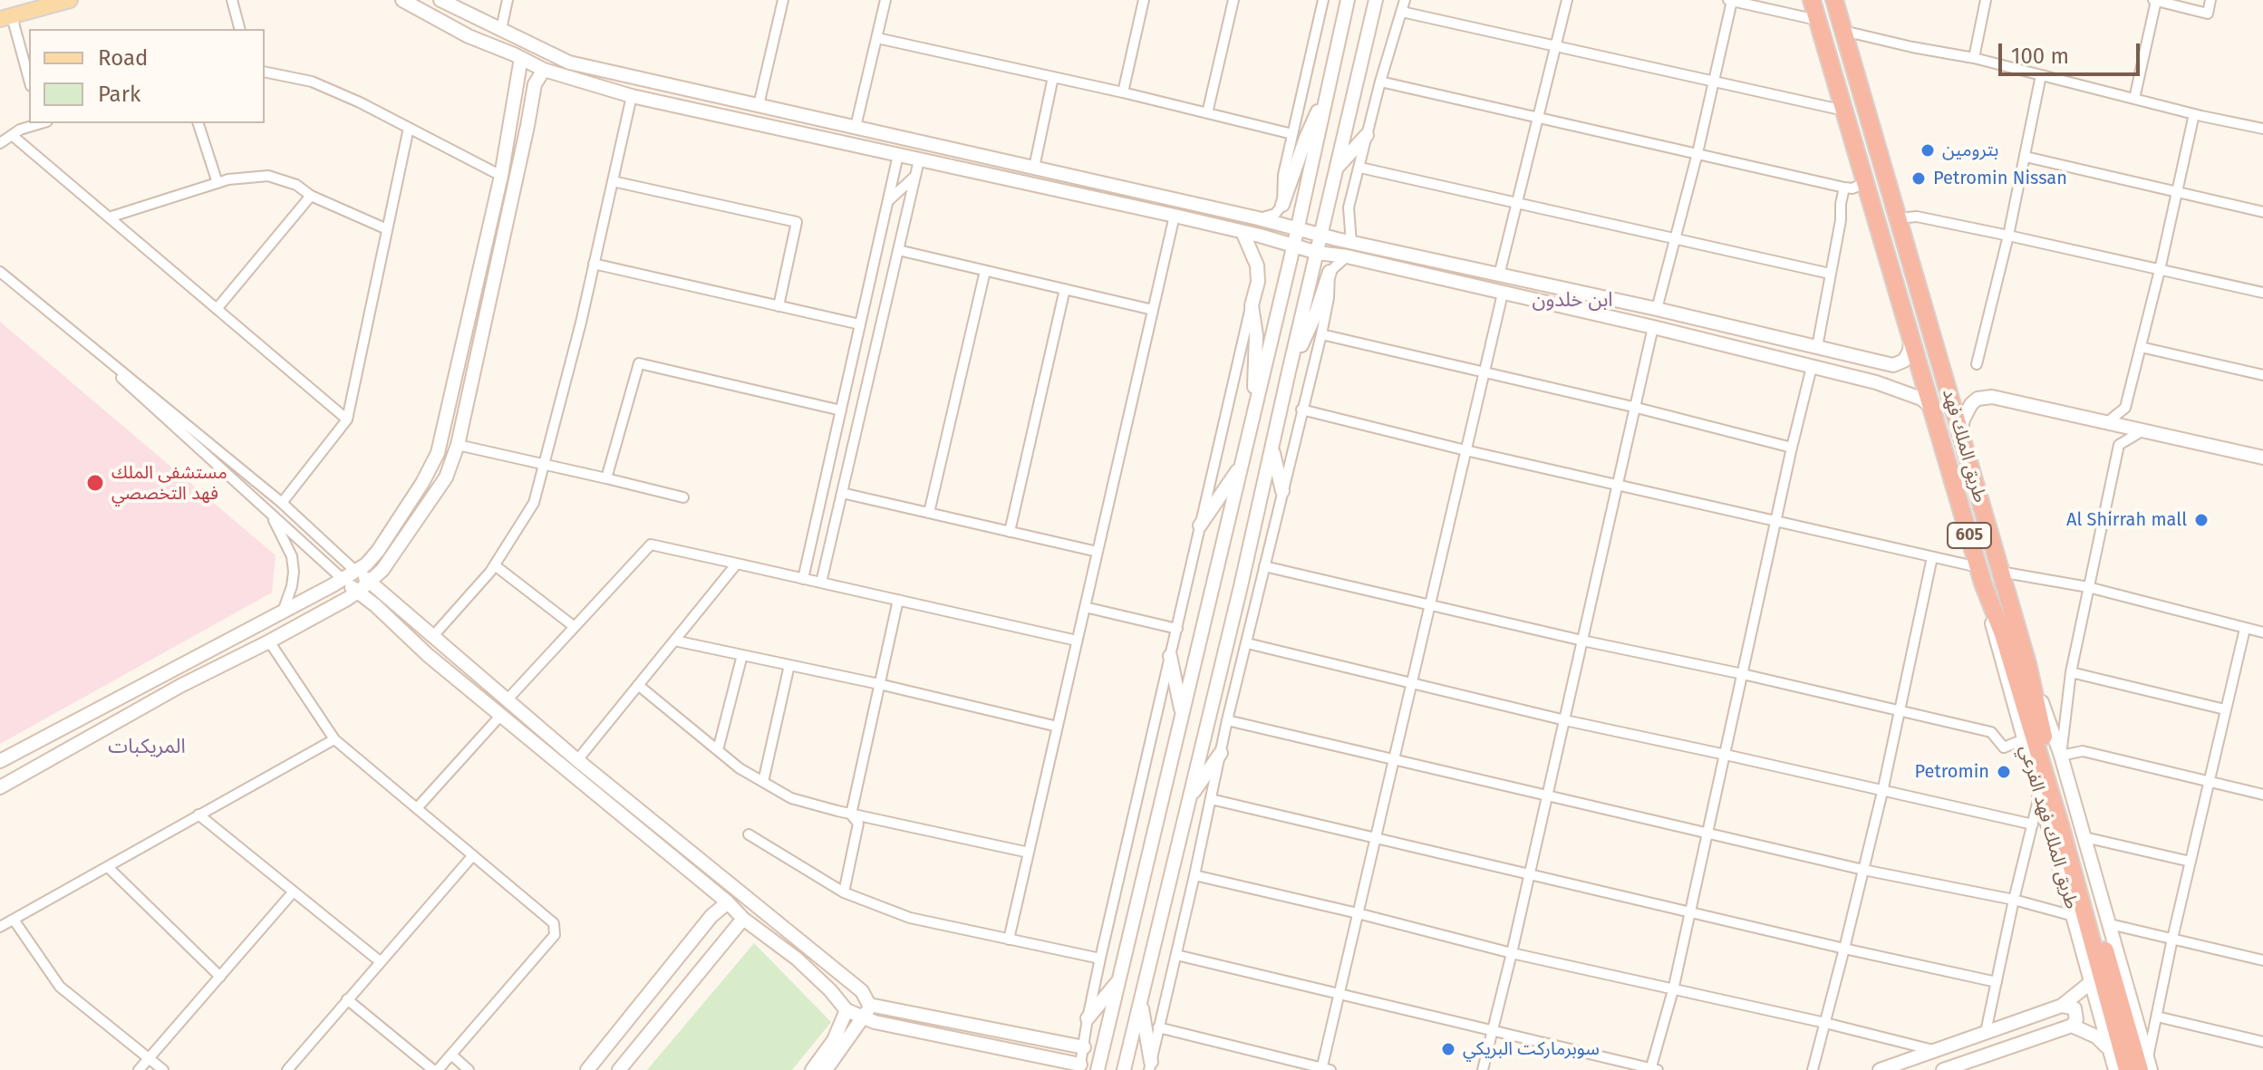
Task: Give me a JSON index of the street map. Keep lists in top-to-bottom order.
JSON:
{
  "streets": {
    "highway": ["طريق الملك فهد", "605"],
    "street": ["طريق الملك فهد الفرعي"]
  },
  "crossings": [
    ["طريق الملك فهد", "طريق الملك فهد الفرعي"]
  ],
  "districts": ["ابن خلدون", "المريكبات"],
  "places": [
    "بترومين",
    "Petromin Nissan",
    "مستشفى الملك فهد التخصصي",
    "Al Shirrah mall",
    "Petromin",
    "سوبرماركت البريكي"
  ],
  "legend": ["Road", "Park"],
  "scale_bar": "100 m"
}
